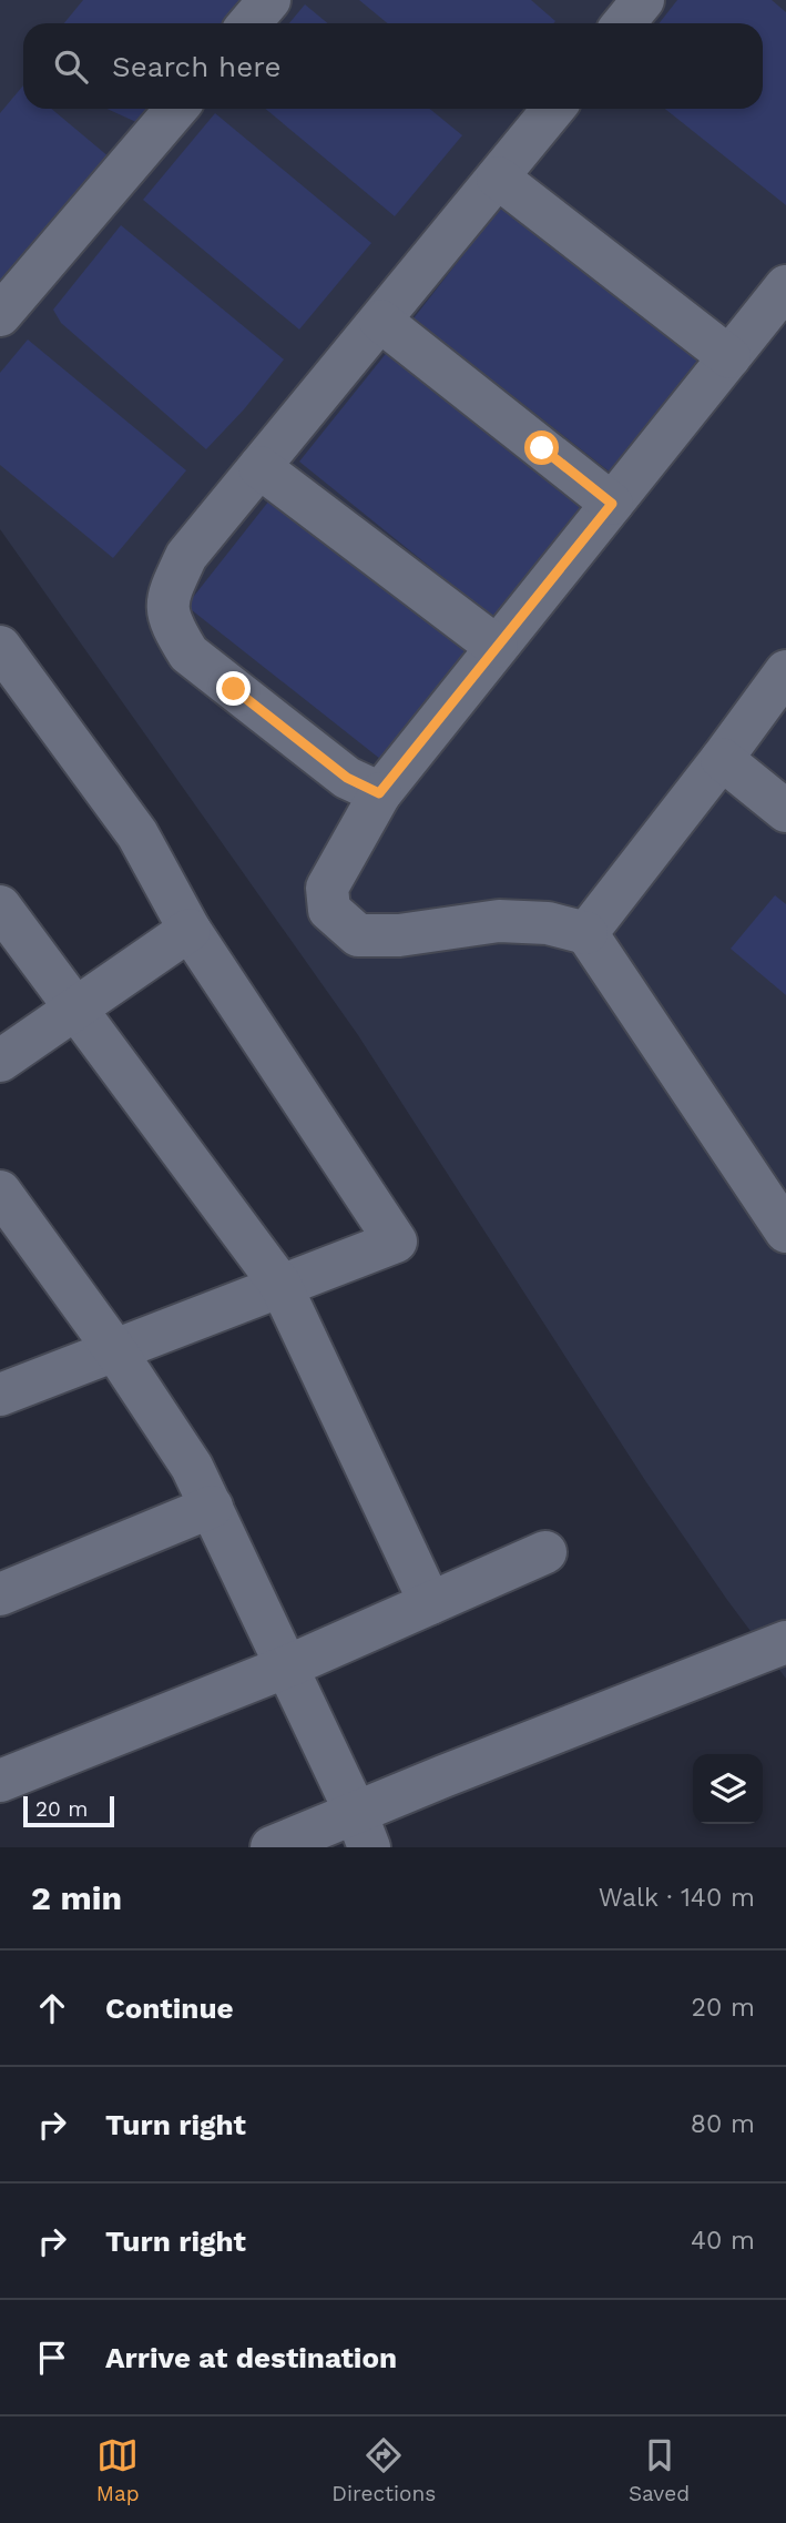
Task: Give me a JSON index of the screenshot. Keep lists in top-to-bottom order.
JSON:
{
  "scale_bar": "20 m",
  "page": {
    "search": "Search here",
    "scale": "20 m",
    "heading": ["2 min", "Walk · 140 m"],
    "list": [
      ["Continue", "20 m"],
      ["Turn right", "80 m"],
      ["Turn right", "40 m"],
      "Arrive at destination"
    ],
    "nav": ["Map", "Directions", "Saved"]
  }
}
